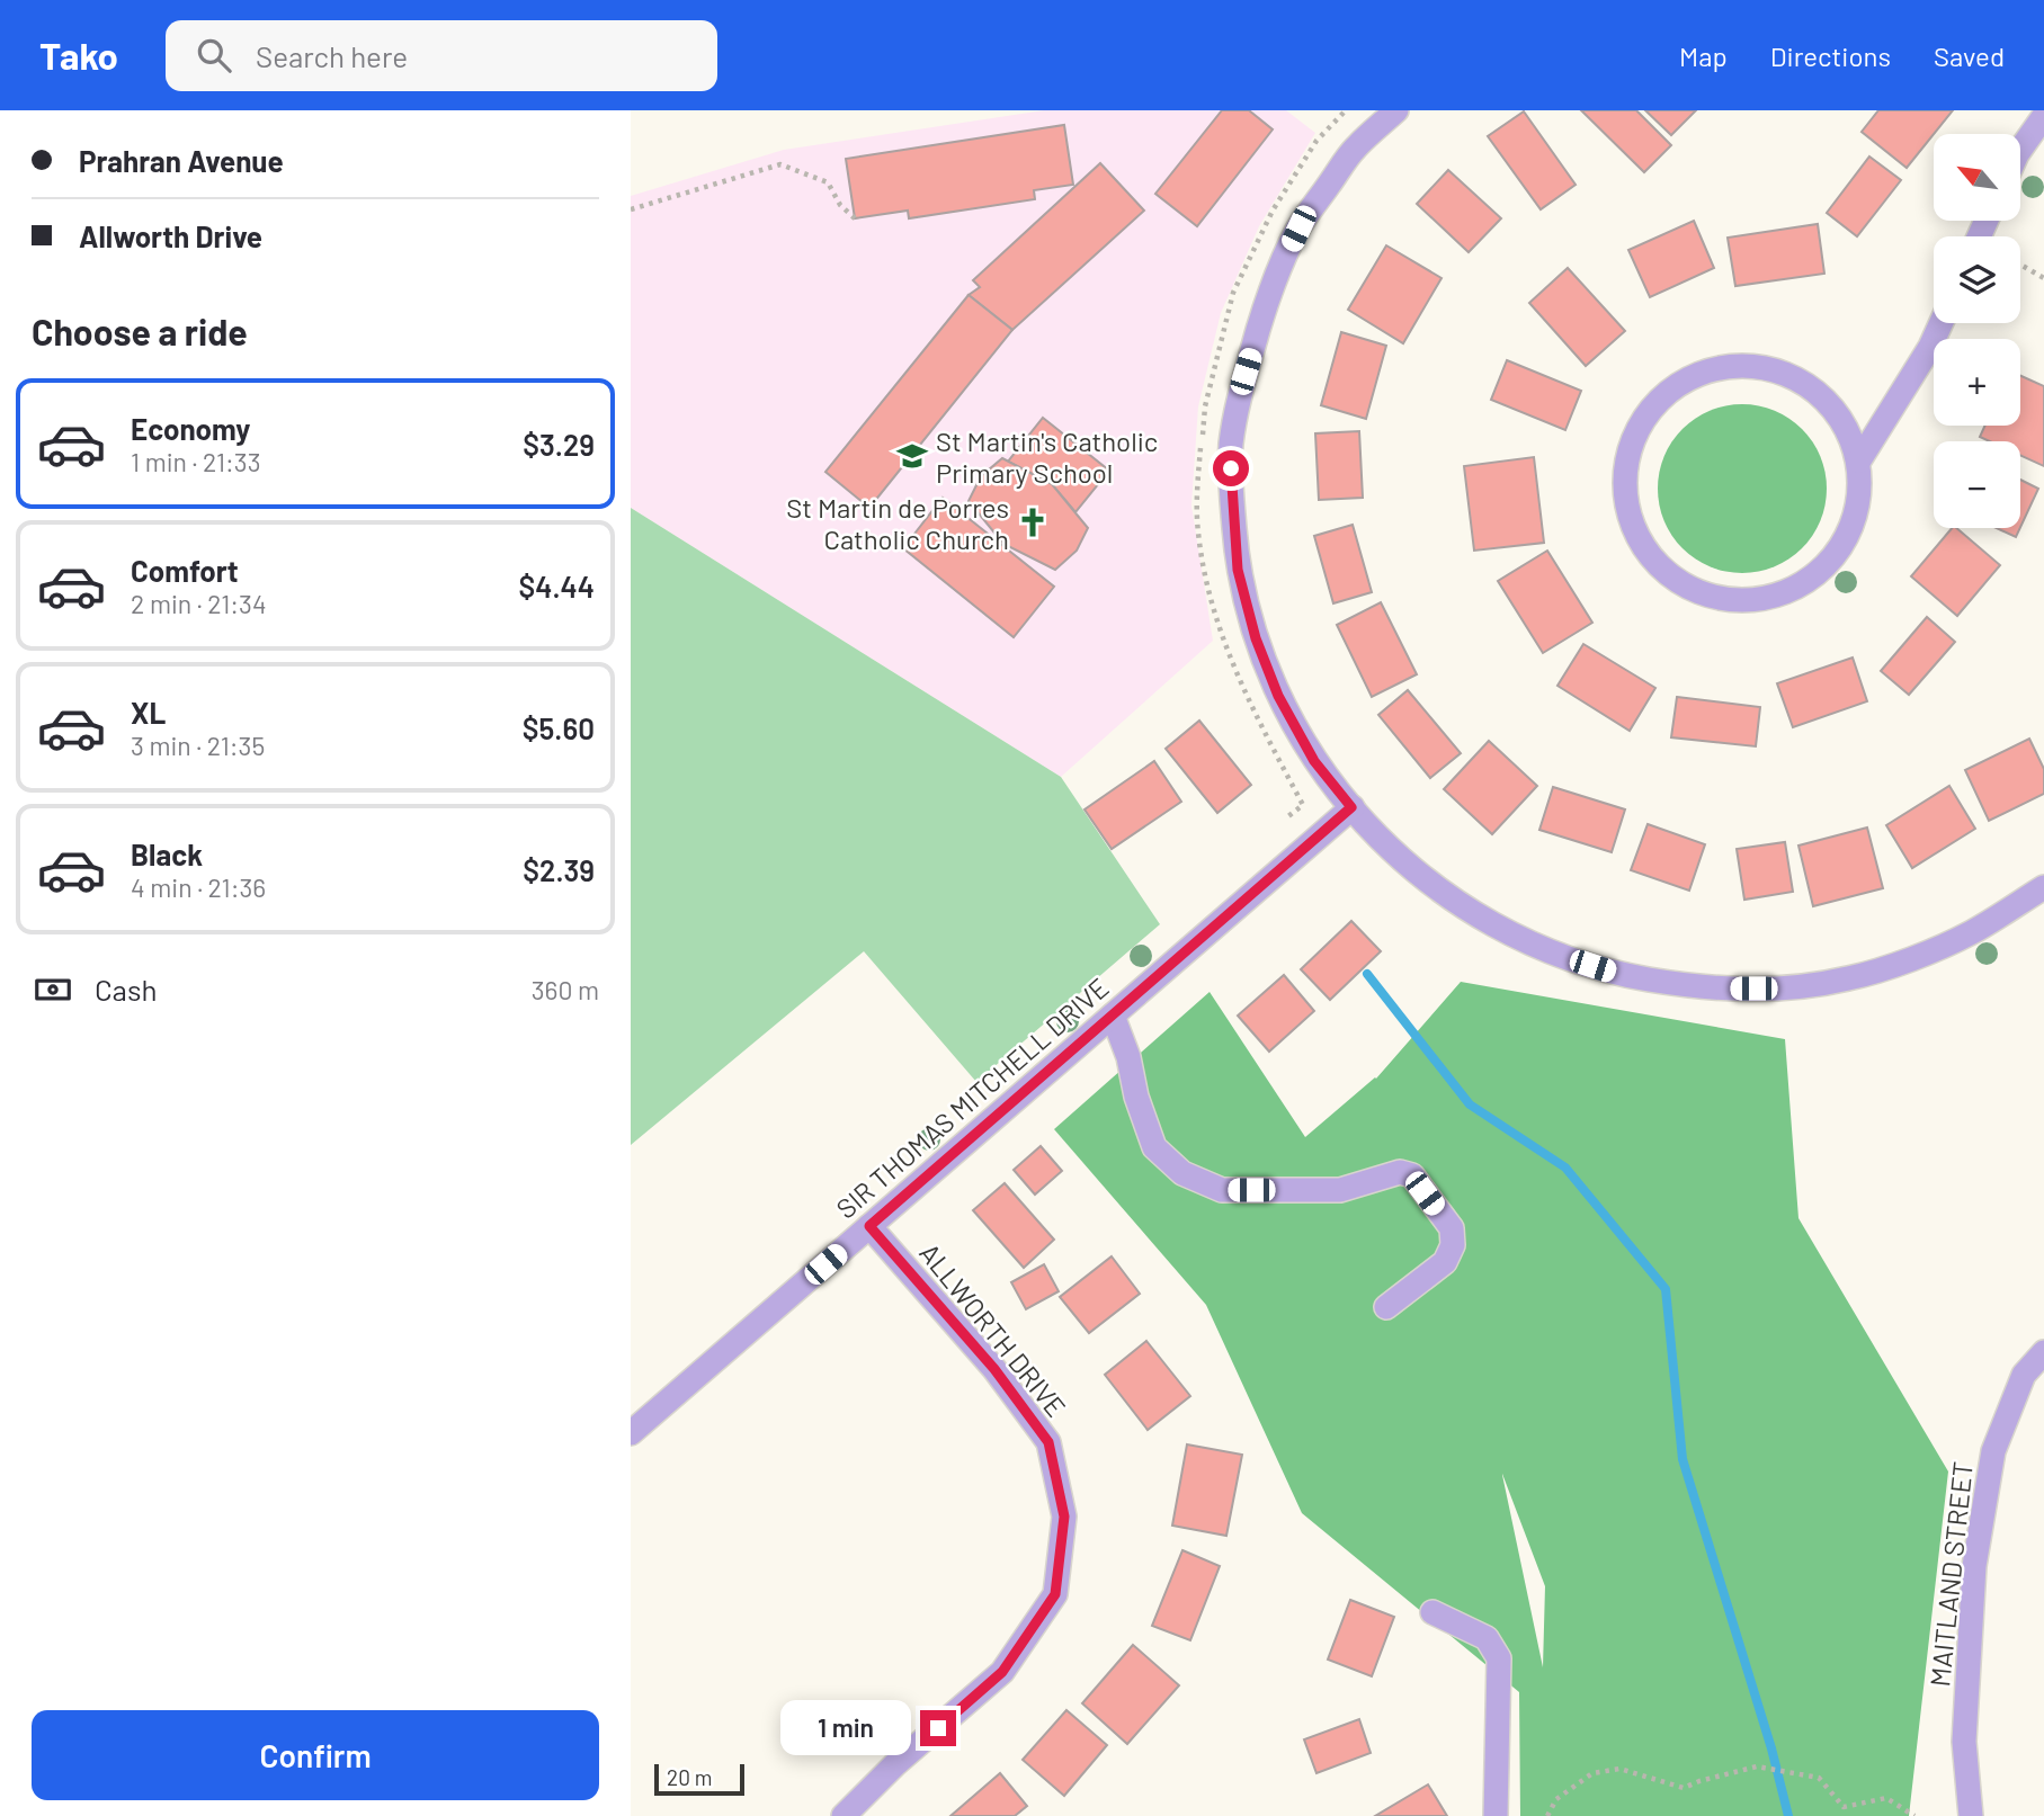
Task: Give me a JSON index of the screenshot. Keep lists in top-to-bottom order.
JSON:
{
  "streets": {
    "street": ["SIR THOMAS MITCHELL DRIVE", "ALLWORTH DRIVE", "MAITLAND STREET"]
  },
  "crossings": [
    ["SIR THOMAS MITCHELL DRIVE", "ALLWORTH DRIVE"]
  ],
  "places": {
    "school or university": ["St Martin's Catholic Primary School"],
    "church": ["St Martin de Porres Catholic Church"]
  },
  "scale_bar": "20 m",
  "north": "top left",
  "page": {
    "header": "Tako",
    "search": "Search here",
    "nav": ["Map", "Directions", "Saved"],
    "banner": ["Prahran Avenue", "Allworth Drive"],
    "map_buttons": ["+", "−"],
    "heading": "Choose a ride",
    "list": [
      {
        "name": "Economy",
        "note": "1 min · 21:33",
        "value": "$3.29"
      },
      {
        "name": "Comfort",
        "note": "2 min · 21:34",
        "value": "$4.44"
      },
      {
        "name": "XL",
        "note": "3 min · 21:35",
        "value": "$5.60"
      },
      {
        "name": "Black",
        "note": "4 min · 21:36",
        "value": "$2.39"
      }
    ],
    "pay": ["Cash", "360 m"],
    "buttons": "Confirm",
    "bubble": "1 min",
    "scale": "20 m"
  }
}
